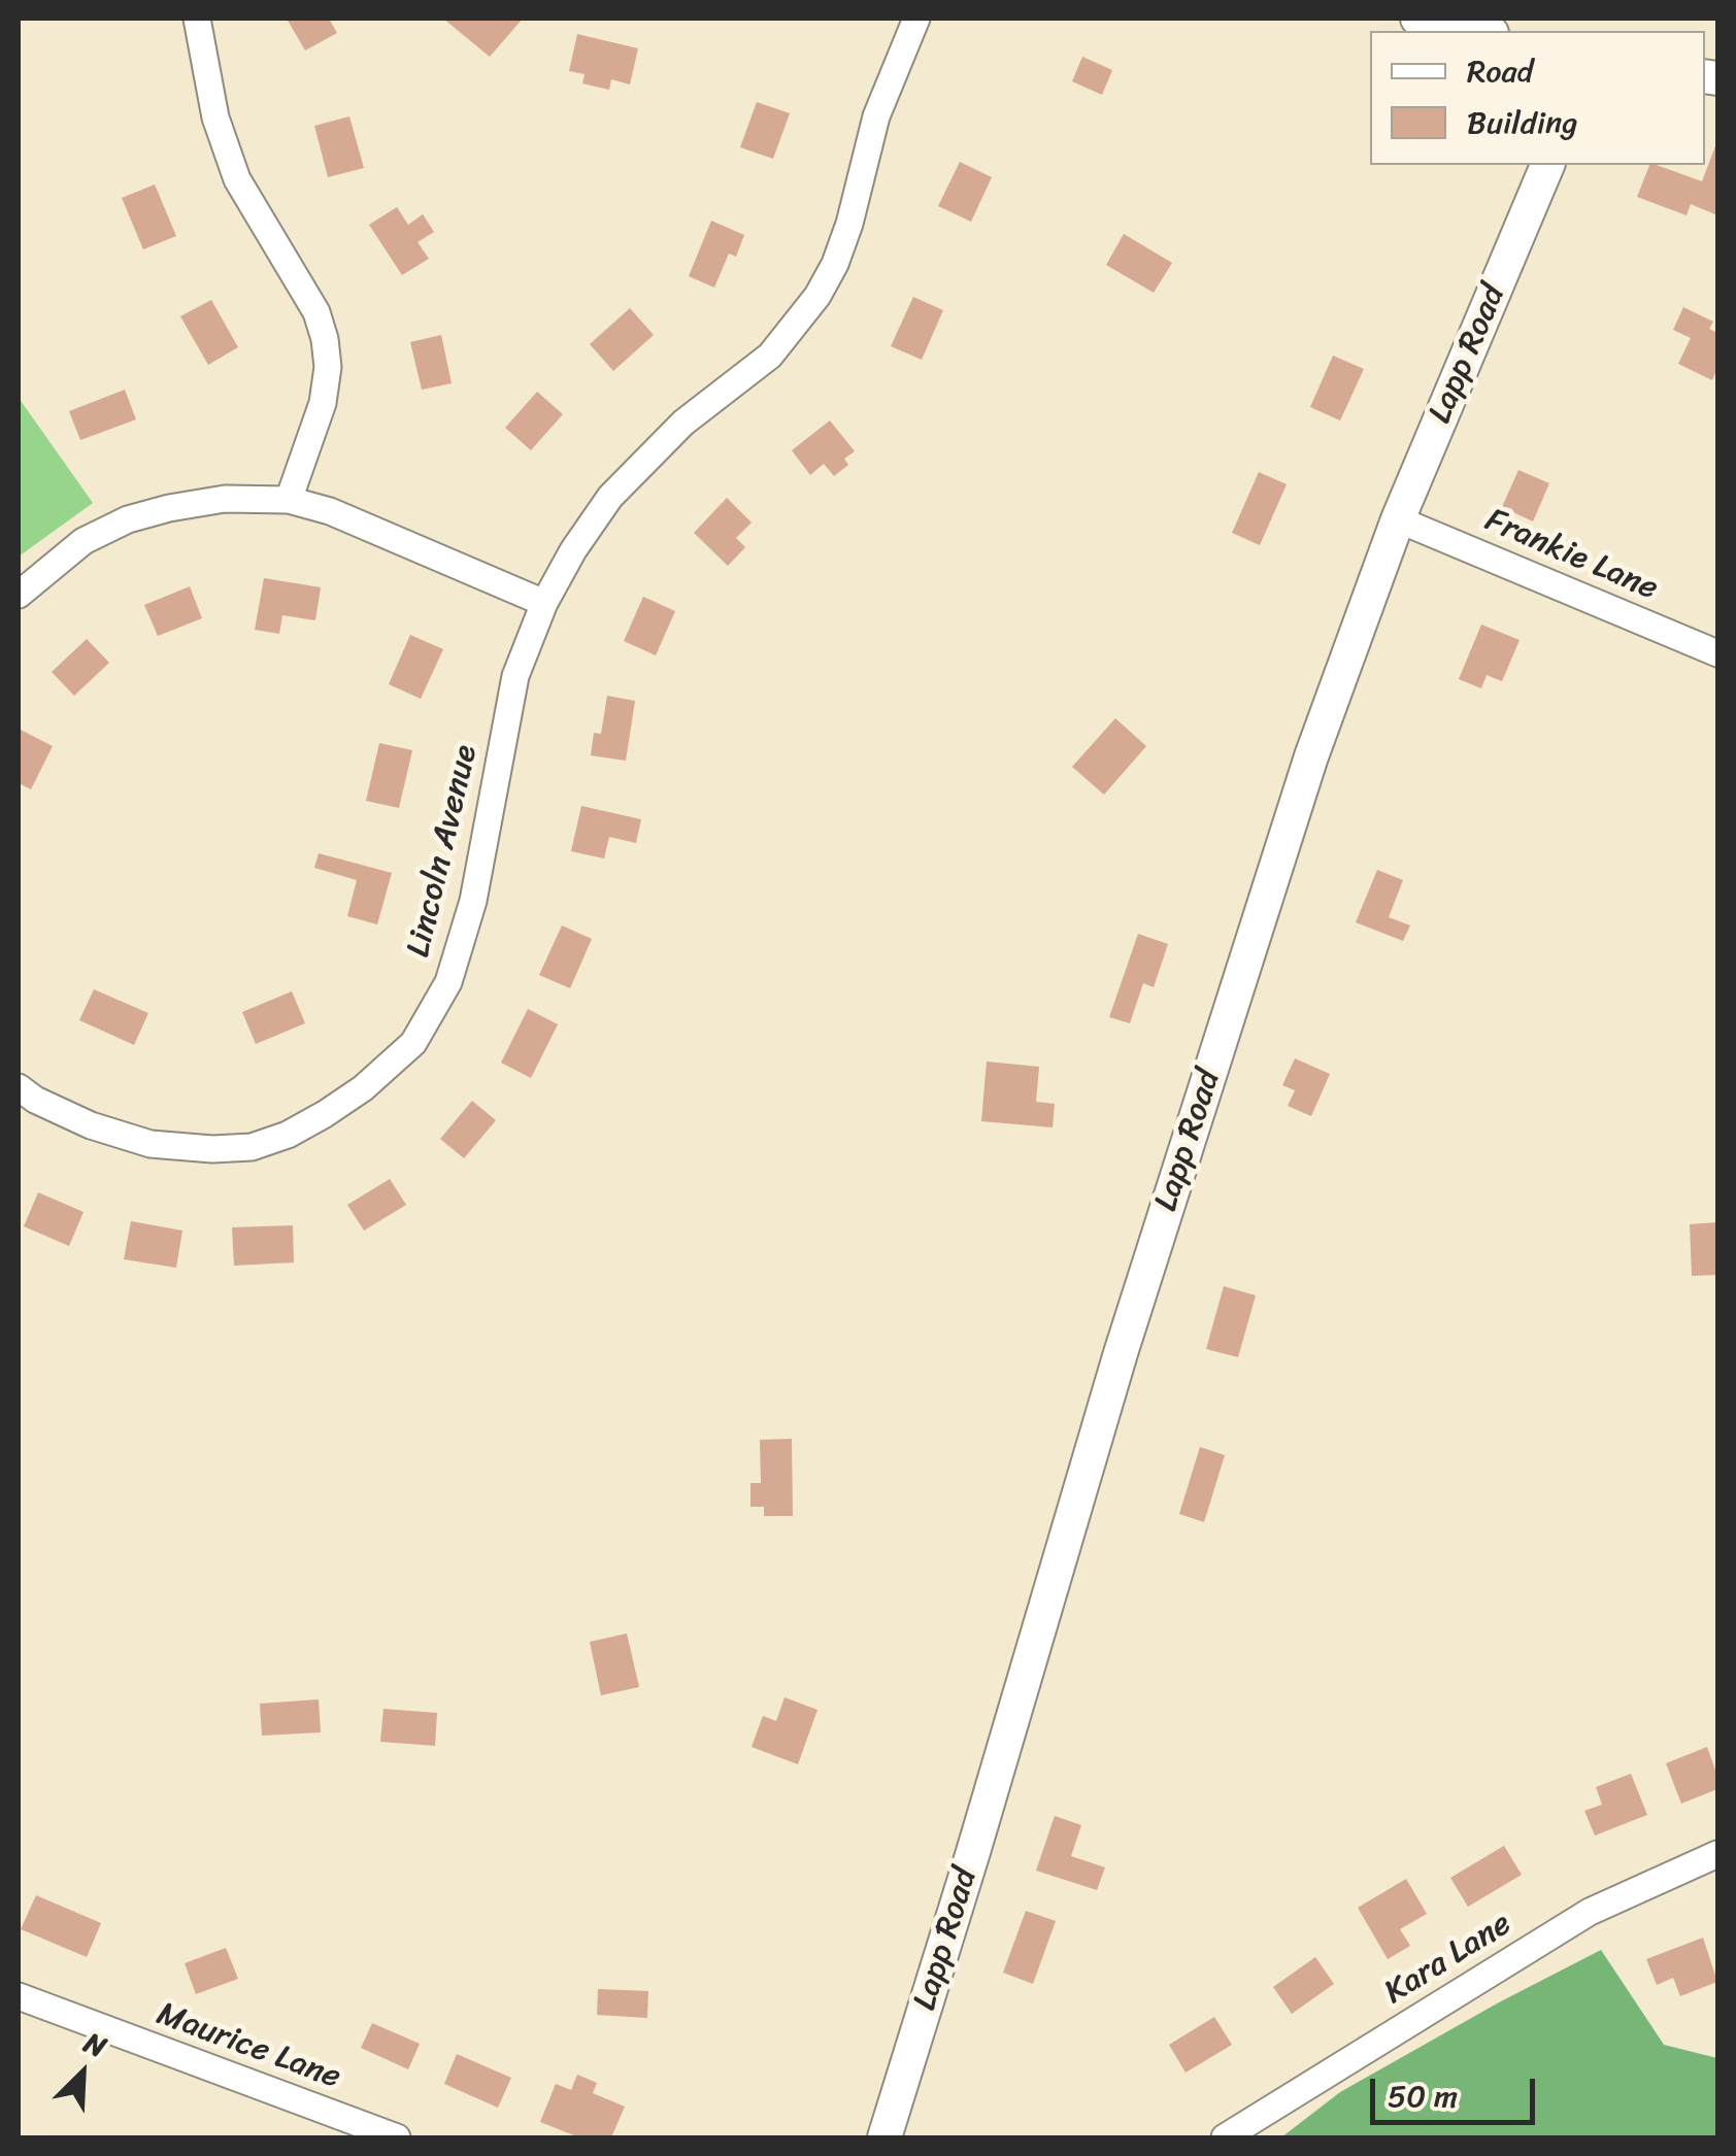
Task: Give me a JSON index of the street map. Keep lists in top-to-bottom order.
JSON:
{
  "streets": {
    "street": [
      "Lapp Road",
      "Frankie Lane",
      "Lincoln Avenue",
      "Kara Lane",
      "Maurice Lane"
    ]
  },
  "crossings": [
    ["Lapp Road", "Frankie Lane"]
  ],
  "legend": ["Road", "Building"],
  "scale_bar": "50 m",
  "north": "top right"
}
